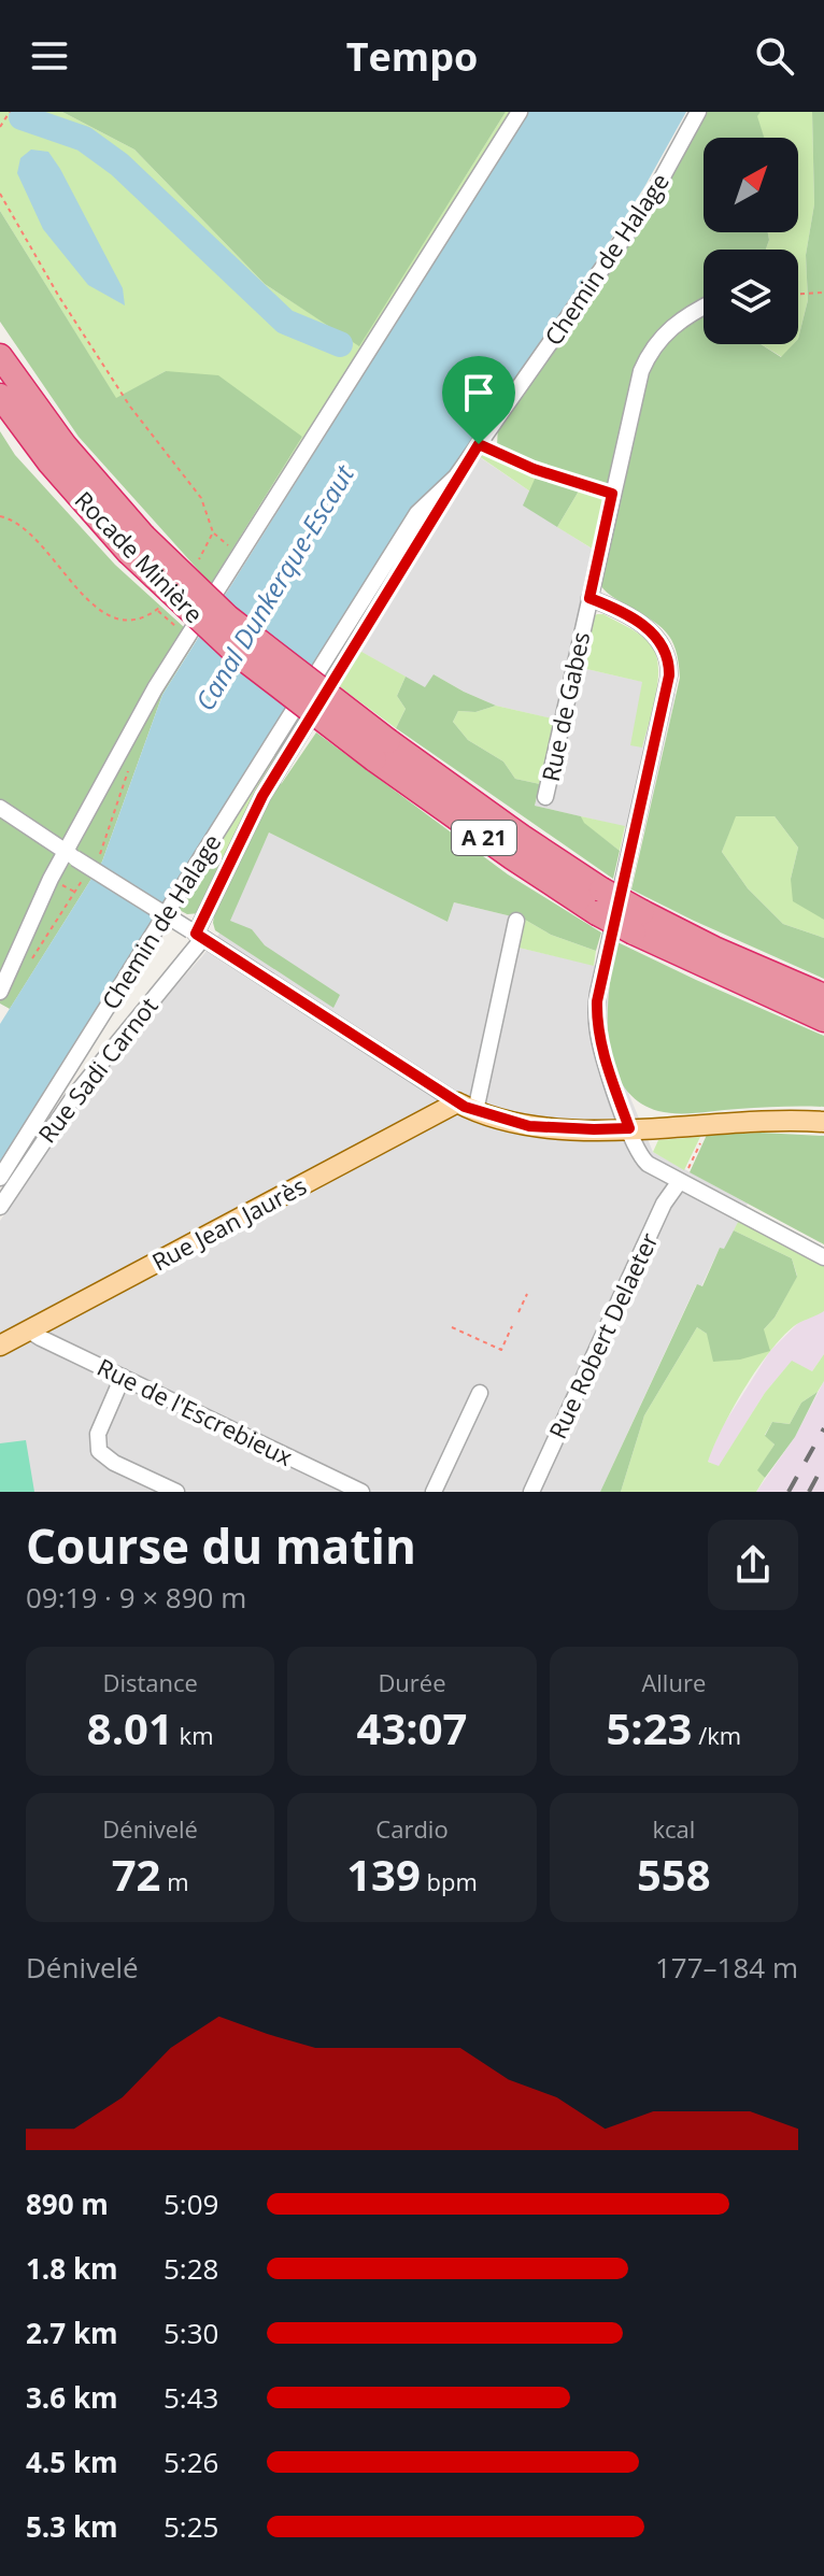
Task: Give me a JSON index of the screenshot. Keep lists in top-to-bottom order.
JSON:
{
  "streets": {
    "highway": ["Rocade Minière", "A 21"],
    "main road": ["Rue Jean Jaurès"],
    "street": [
      "Chemin de Halage",
      "Rue de Gabes",
      "Rue Sadi Carnot",
      "Rue Robert Delaeter",
      "Rue de l'Escrebieux"
    ]
  },
  "crossings": [
    ["Chemin de Halage", "Rue Sadi Carnot"],
    ["Rue Jean Jaurès", "Rue de l'Escrebieux"]
  ],
  "water": ["Canal Dunkerque-Escaut"],
  "north": "top right",
  "page": {
    "header": "Tempo",
    "heading": ["Course du matin", "09:19 · 9 × 890 m"],
    "stats": [
      ["Distance", "8.01 km"],
      ["Durée", "43:07"],
      ["Allure", "5:23 /km"],
      ["Dénivelé", "72 m"],
      ["Cardio", "139 bpm"],
      ["kcal", "558"]
    ],
    "chart": ["Dénivelé", "177–184 m"],
    "list": [
      {
        "name": "890 m",
        "note": "5:09"
      },
      {
        "name": "1.8 km",
        "note": "5:28"
      },
      {
        "name": "2.7 km",
        "note": "5:30"
      },
      {
        "name": "3.6 km",
        "note": "5:43"
      },
      {
        "name": "4.5 km",
        "note": "5:26"
      },
      {
        "name": "5.3 km",
        "note": "5:25"
      }
    ]
  }
}
